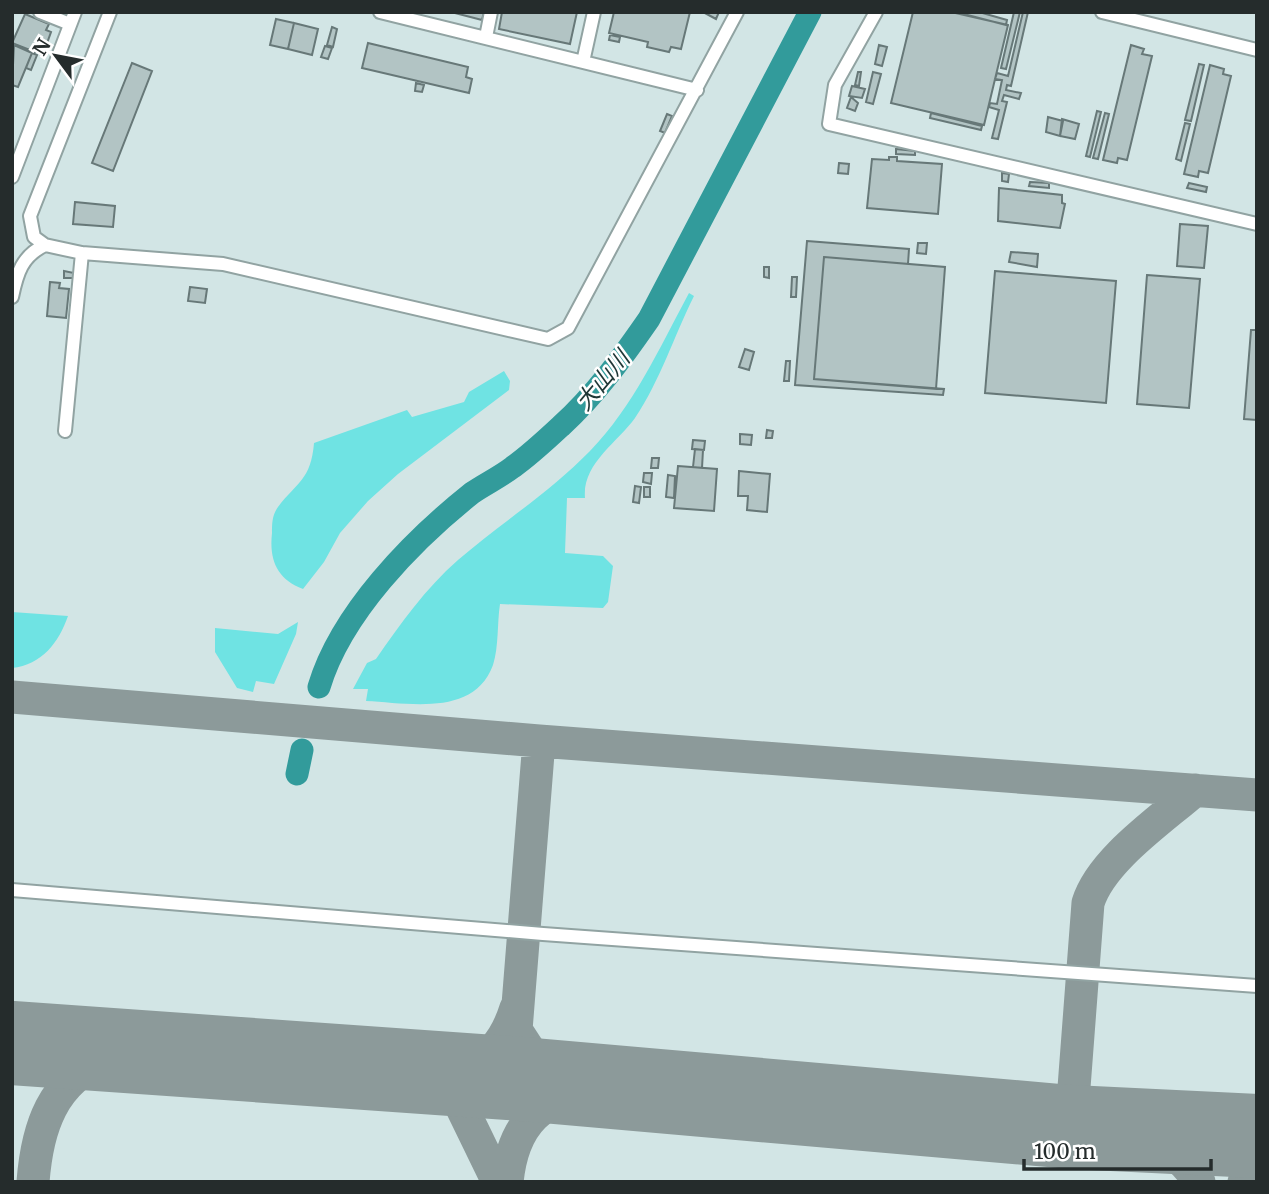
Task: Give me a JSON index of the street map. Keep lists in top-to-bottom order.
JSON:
{
  "water": ["大山川"],
  "scale_bar": "100 m",
  "north": "top left"
}
